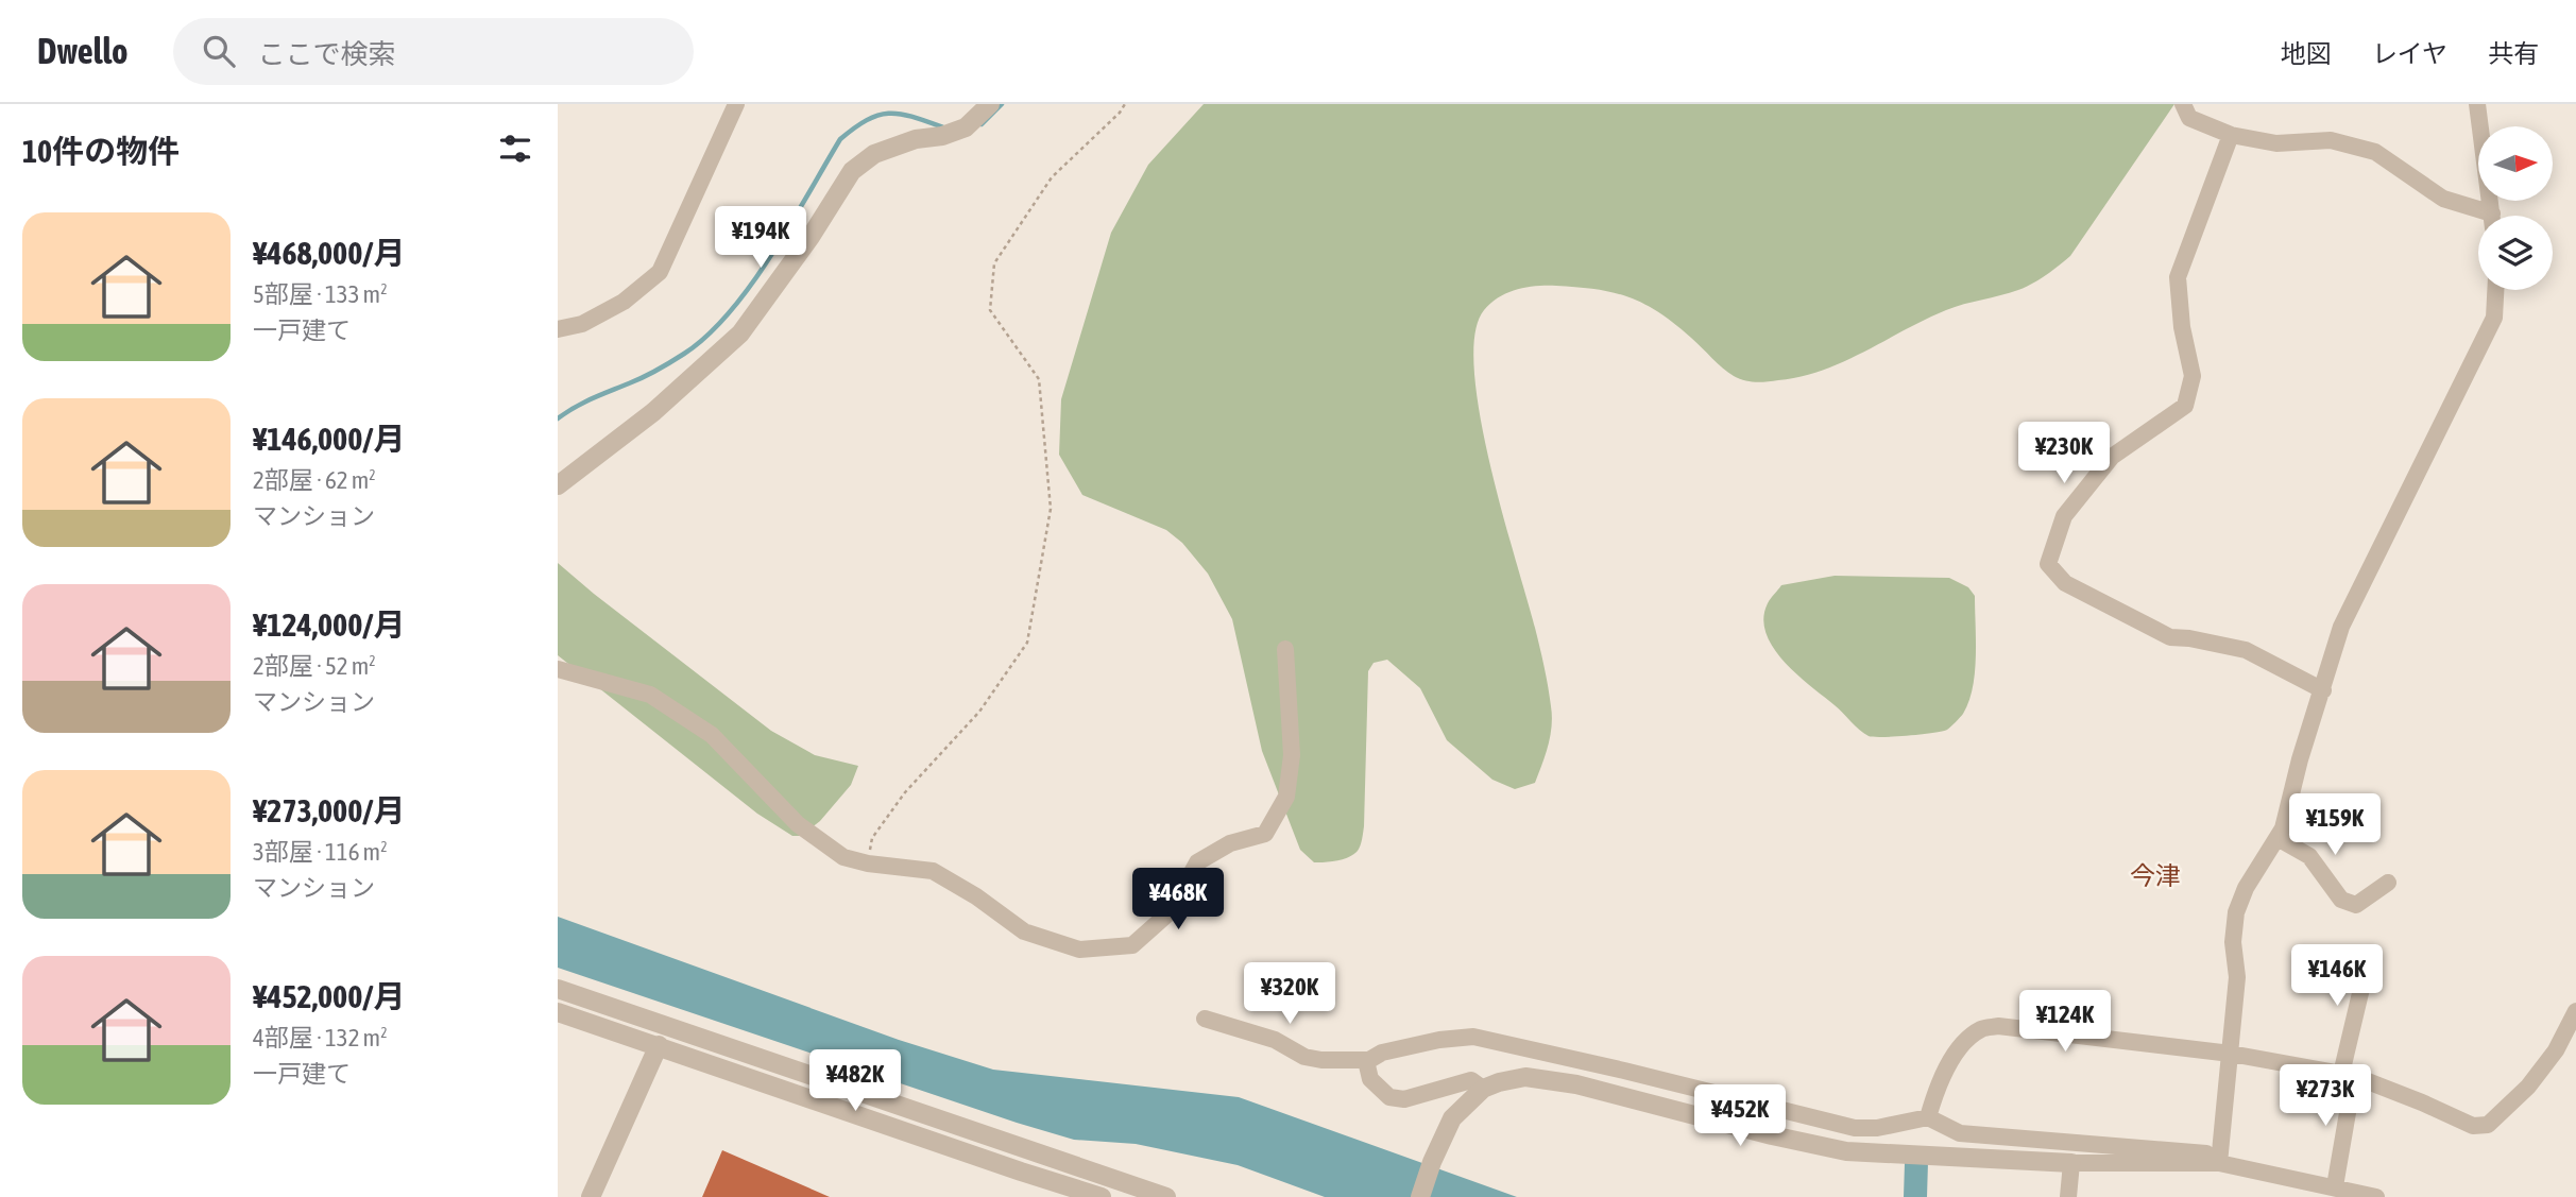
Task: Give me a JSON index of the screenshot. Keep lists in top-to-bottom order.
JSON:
{
  "districts": ["今津"],
  "north": "right",
  "page": {
    "header": "Dwello",
    "search": "ここで検索",
    "nav": ["地図", "レイヤ", "共有"],
    "heading": "10件の物件",
    "list": [
      {
        "name": "¥468,000/月",
        "note": "5部屋 · 133 m² · 一戸建て"
      },
      {
        "name": "¥146,000/月",
        "note": "2部屋 · 62 m² · マンション"
      },
      {
        "name": "¥124,000/月",
        "note": "2部屋 · 52 m² · マンション"
      },
      {
        "name": "¥273,000/月",
        "note": "3部屋 · 116 m² · マンション"
      },
      {
        "name": "¥452,000/月",
        "note": "4部屋 · 132 m² · 一戸建て"
      }
    ],
    "price": [
      "¥194K",
      "¥230K",
      "¥159K",
      "¥468K",
      "¥146K",
      "¥320K",
      "¥124K",
      "¥482K",
      "¥273K",
      "¥452K"
    ]
  }
}
